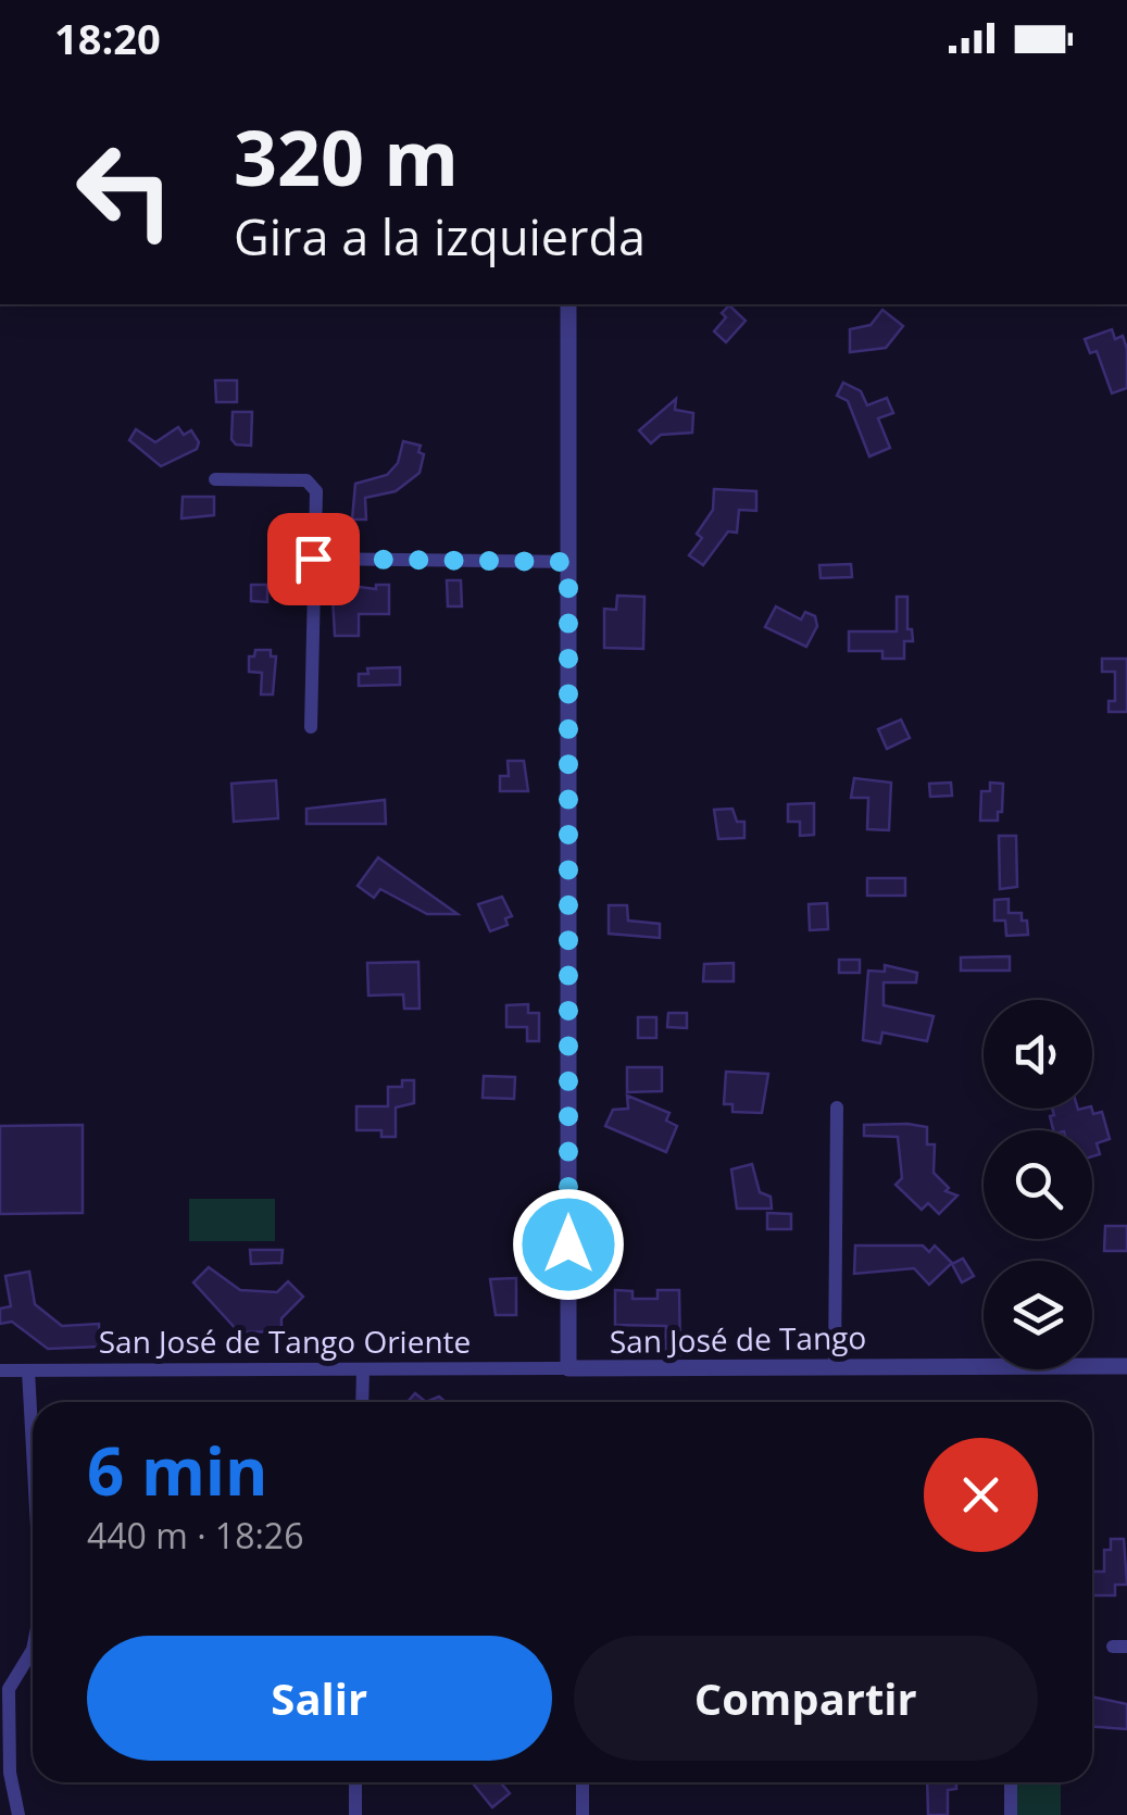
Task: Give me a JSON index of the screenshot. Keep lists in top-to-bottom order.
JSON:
{
  "streets": {
    "street": ["San José de Tango", "San José de Tango Oriente"]
  },
  "crossings": [
    ["San José de Tango", "San José de Tango Oriente"]
  ],
  "page": {
    "status": "18:20",
    "turn": ["320 m", "Gira a la izquierda"],
    "heading": ["6 min", "440 m · 18:26"],
    "buttons": ["Salir", "Compartir"]
  }
}
